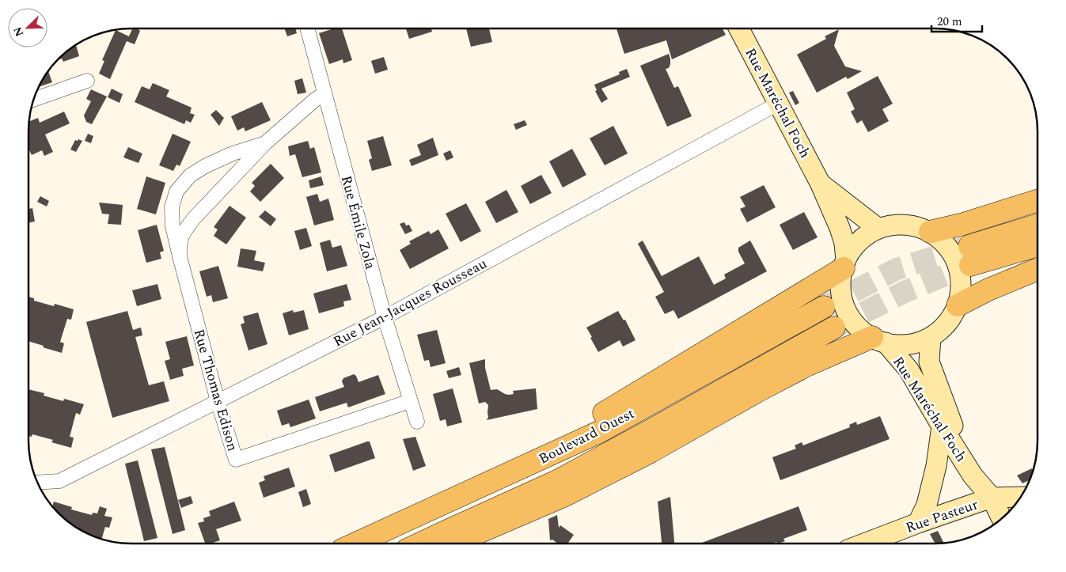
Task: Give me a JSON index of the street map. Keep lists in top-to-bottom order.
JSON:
{
  "streets": {
    "main road": ["Rue Maréchal Foch", "Boulevard Ouest", "Rue Pasteur"],
    "street": ["Rue Émile Zola", "Rue Jean-Jacques Rousseau", "Rue Thomas Edison"]
  },
  "crossings": [
    ["Rue Maréchal Foch", "Rue Jean-Jacques Rousseau"],
    ["Rue Maréchal Foch", "Rue Pasteur"],
    ["Rue Émile Zola", "Rue Jean-Jacques Rousseau"],
    ["Rue Émile Zola", "Rue Thomas Edison"],
    ["Rue Jean-Jacques Rousseau", "Rue Thomas Edison"]
  ],
  "scale_bar": "20 m",
  "north": "bottom left"
}
